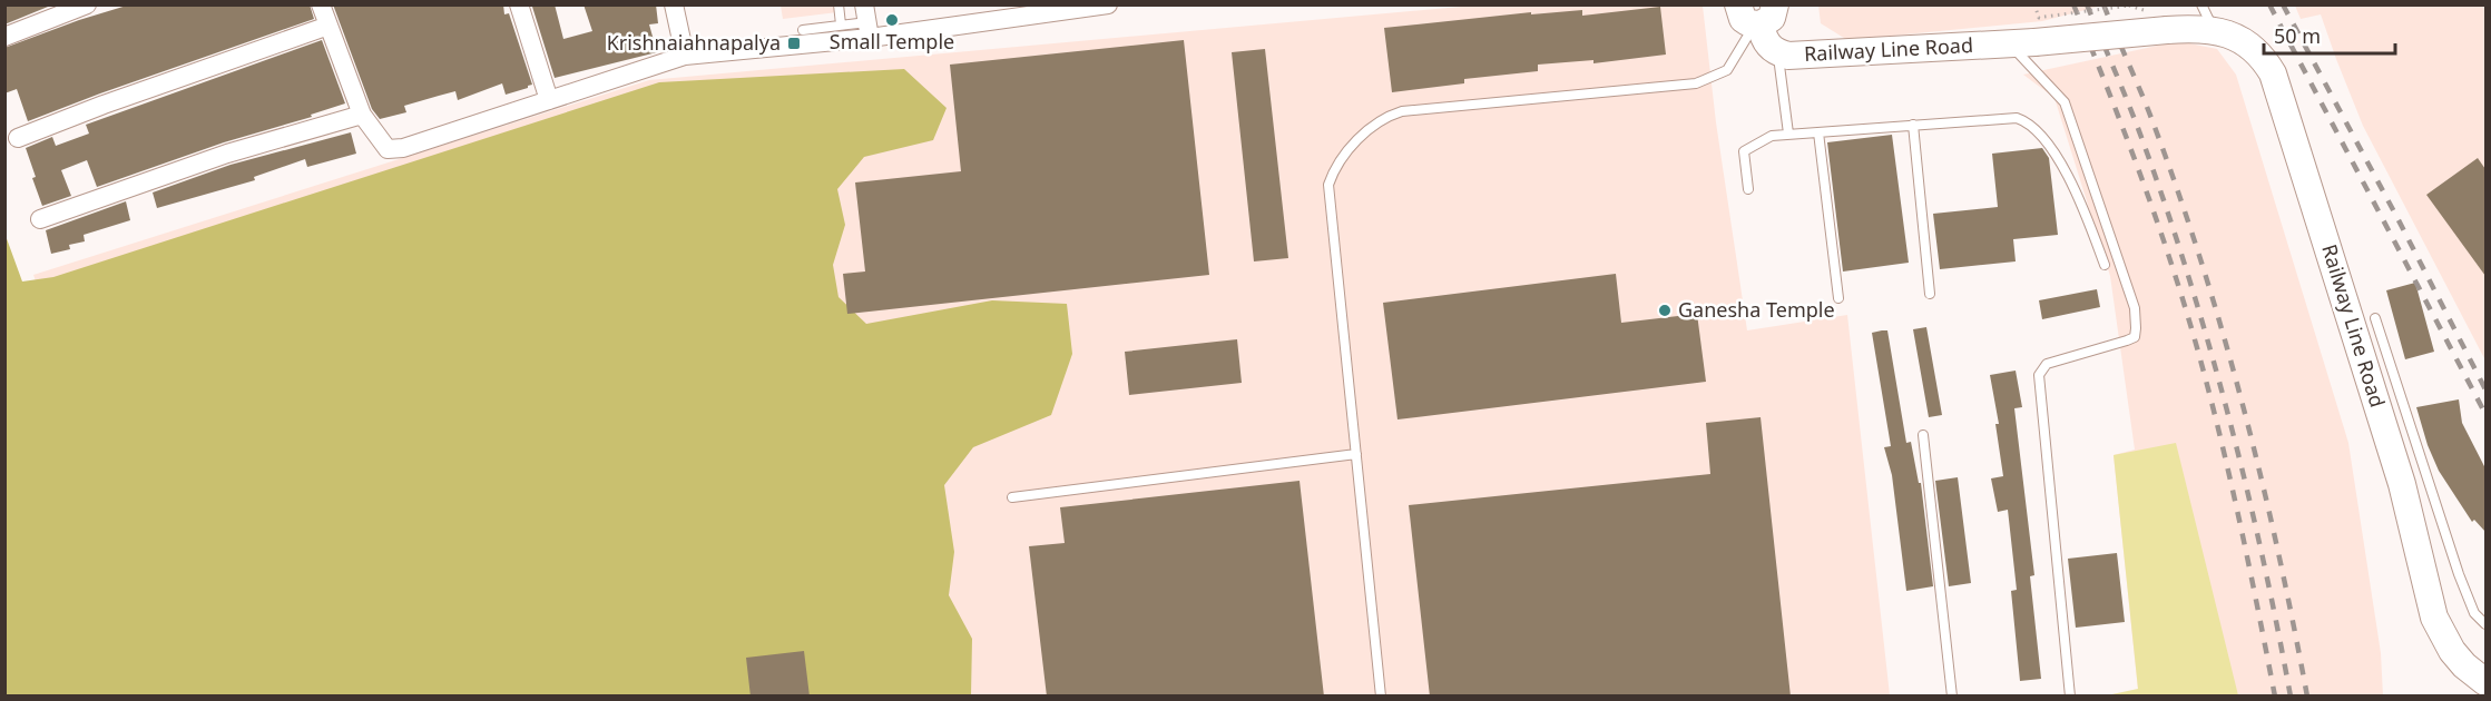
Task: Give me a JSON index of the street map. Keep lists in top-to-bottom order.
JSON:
{
  "streets": {
    "main road": ["Railway Line Road"]
  },
  "places": {
    "other": ["Small Temple", "Ganesha Temple"],
    "transit": ["Krishnaiahnapalya"]
  },
  "scale_bar": "50 m"
}
